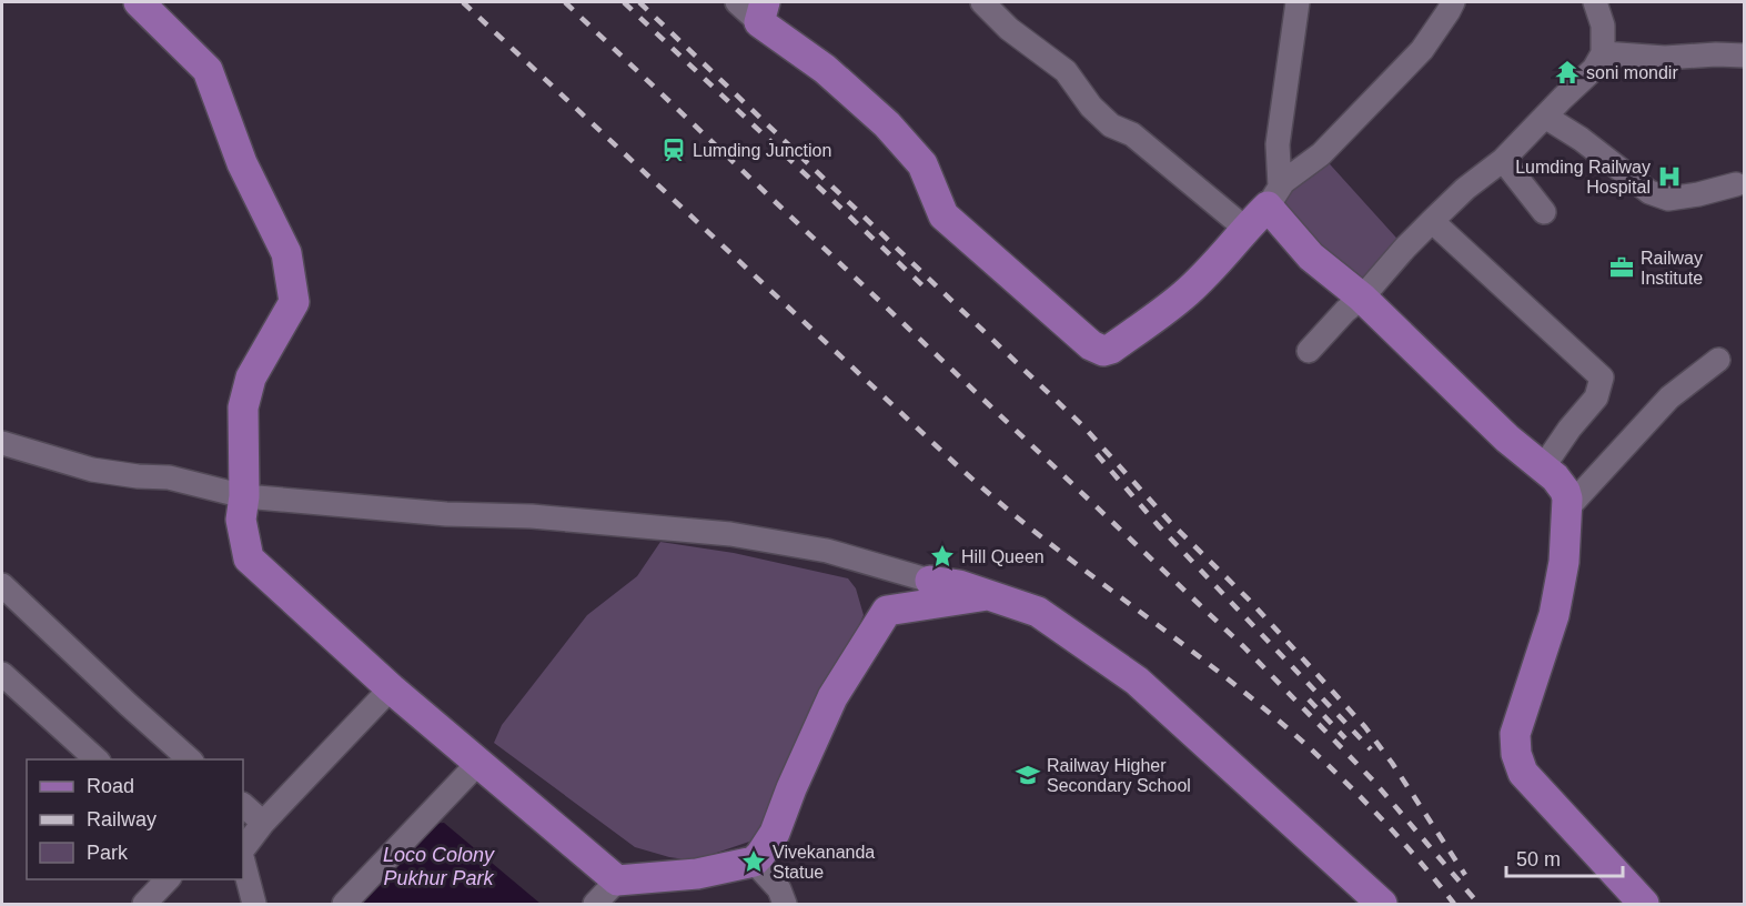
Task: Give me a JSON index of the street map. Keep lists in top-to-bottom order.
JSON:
{
  "water": ["Loco Colony Pukhur Park"],
  "places": {
    "temple": ["soni mondir"],
    "station": ["Lumding Junction"],
    "hospital": ["Lumding Railway Hospital"],
    "office": ["Railway Institute"],
    "place": ["Hill Queen", "Vivekananda Statue"],
    "school or university": ["Railway Higher Secondary School"]
  },
  "legend": ["Road", "Railway", "Park"],
  "scale_bar": "50 m"
}
